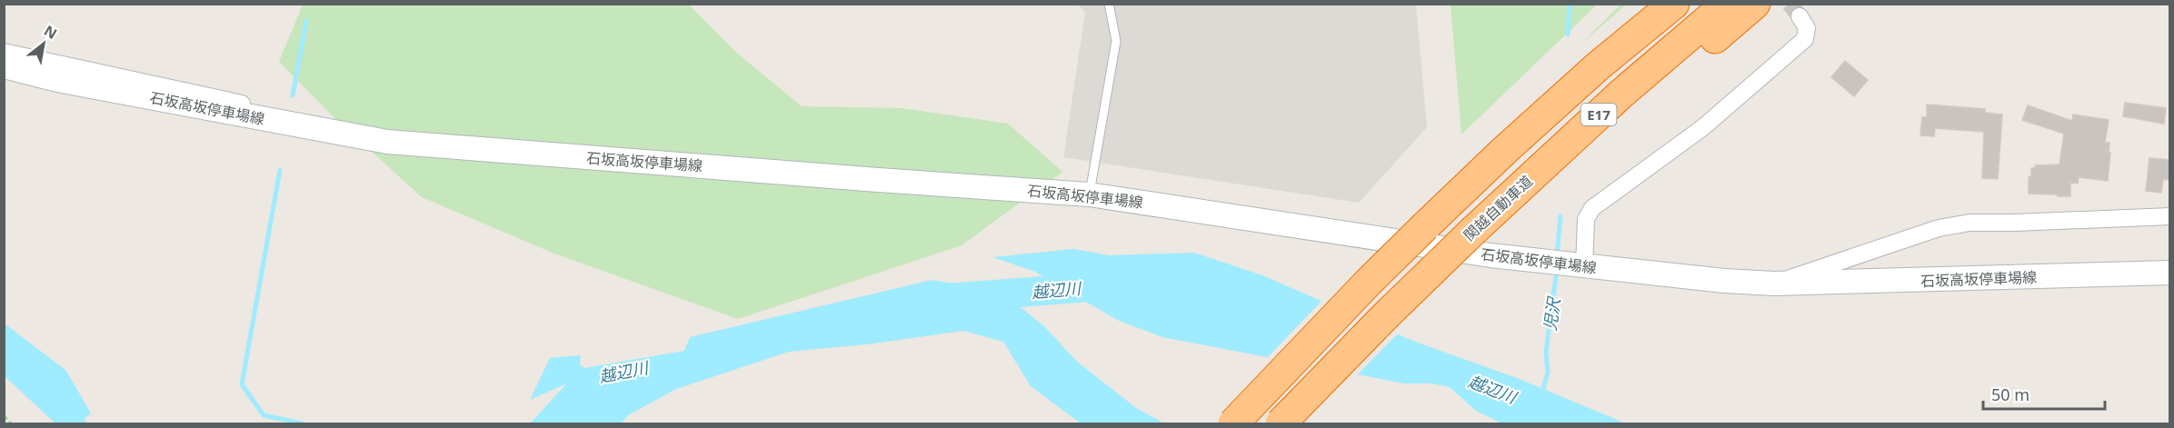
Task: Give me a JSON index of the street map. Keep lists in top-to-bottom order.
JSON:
{
  "streets": {
    "highway": ["E17", "関越自動車道"],
    "main road": ["石坂高坂停車場線"]
  },
  "water": ["越辺川", "児沢"],
  "scale_bar": "50 m",
  "north": "top right"
}
